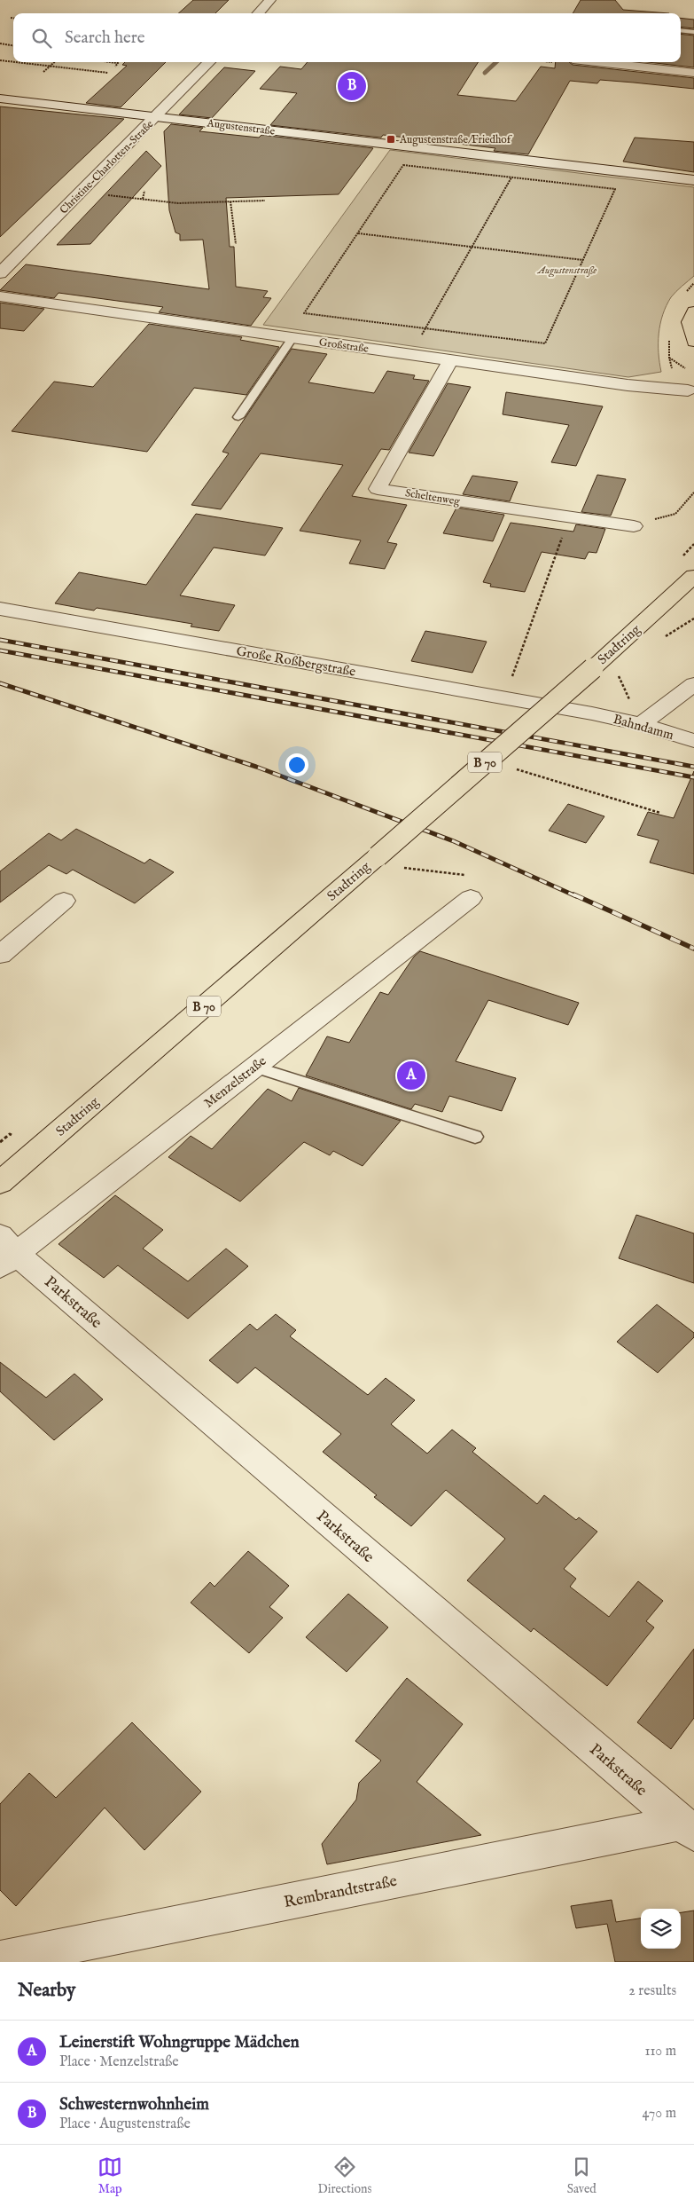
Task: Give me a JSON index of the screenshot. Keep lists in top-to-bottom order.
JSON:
{
  "streets": {
    "main road": ["Stadtring", "B 70"],
    "street": [
      "Augustenstraße",
      "Christine-Charlotten-Straße",
      "Großstraße",
      "Scheltenweg",
      "Große Roßbergstraße",
      "Bahndamm",
      "Menzelstraße",
      "Parkstraße",
      "Rembrandtstraße"
    ]
  },
  "crossings": [
    ["Augustenstraße", "Christine-Charlotten-Straße"],
    ["Großstraße", "Scheltenweg"],
    ["Große Roßbergstraße", "Bahndamm"],
    ["Menzelstraße", "Parkstraße"],
    ["Parkstraße", "Rembrandtstraße"]
  ],
  "parks": ["Augustenstraße"],
  "places": {
    "transit": ["Augustenstraße/Friedhof"]
  },
  "page": {
    "search": "Search here",
    "pins": ["B", "A"],
    "heading": ["Nearby", "2 results"],
    "list": [
      {
        "mark": "A",
        "name": "Leinerstift Wohngruppe Mädchen",
        "note": "Place · Menzelstraße",
        "value": "110 m"
      },
      {
        "mark": "B",
        "name": "Schwesternwohnheim",
        "note": "Place · Augustenstraße",
        "value": "470 m"
      }
    ],
    "nav": ["Map", "Directions", "Saved"]
  }
}
